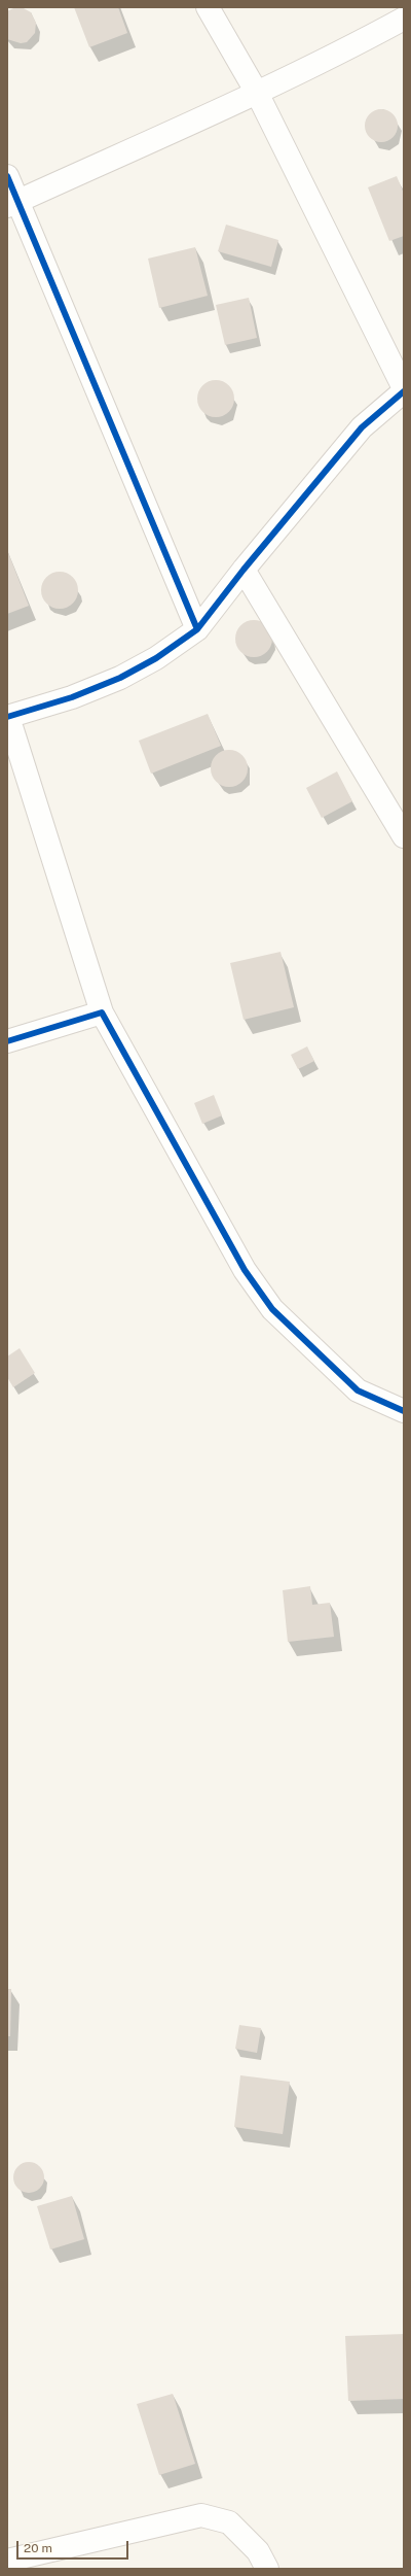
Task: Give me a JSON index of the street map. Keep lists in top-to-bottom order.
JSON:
{
  "scale_bar": "20 m"
}
